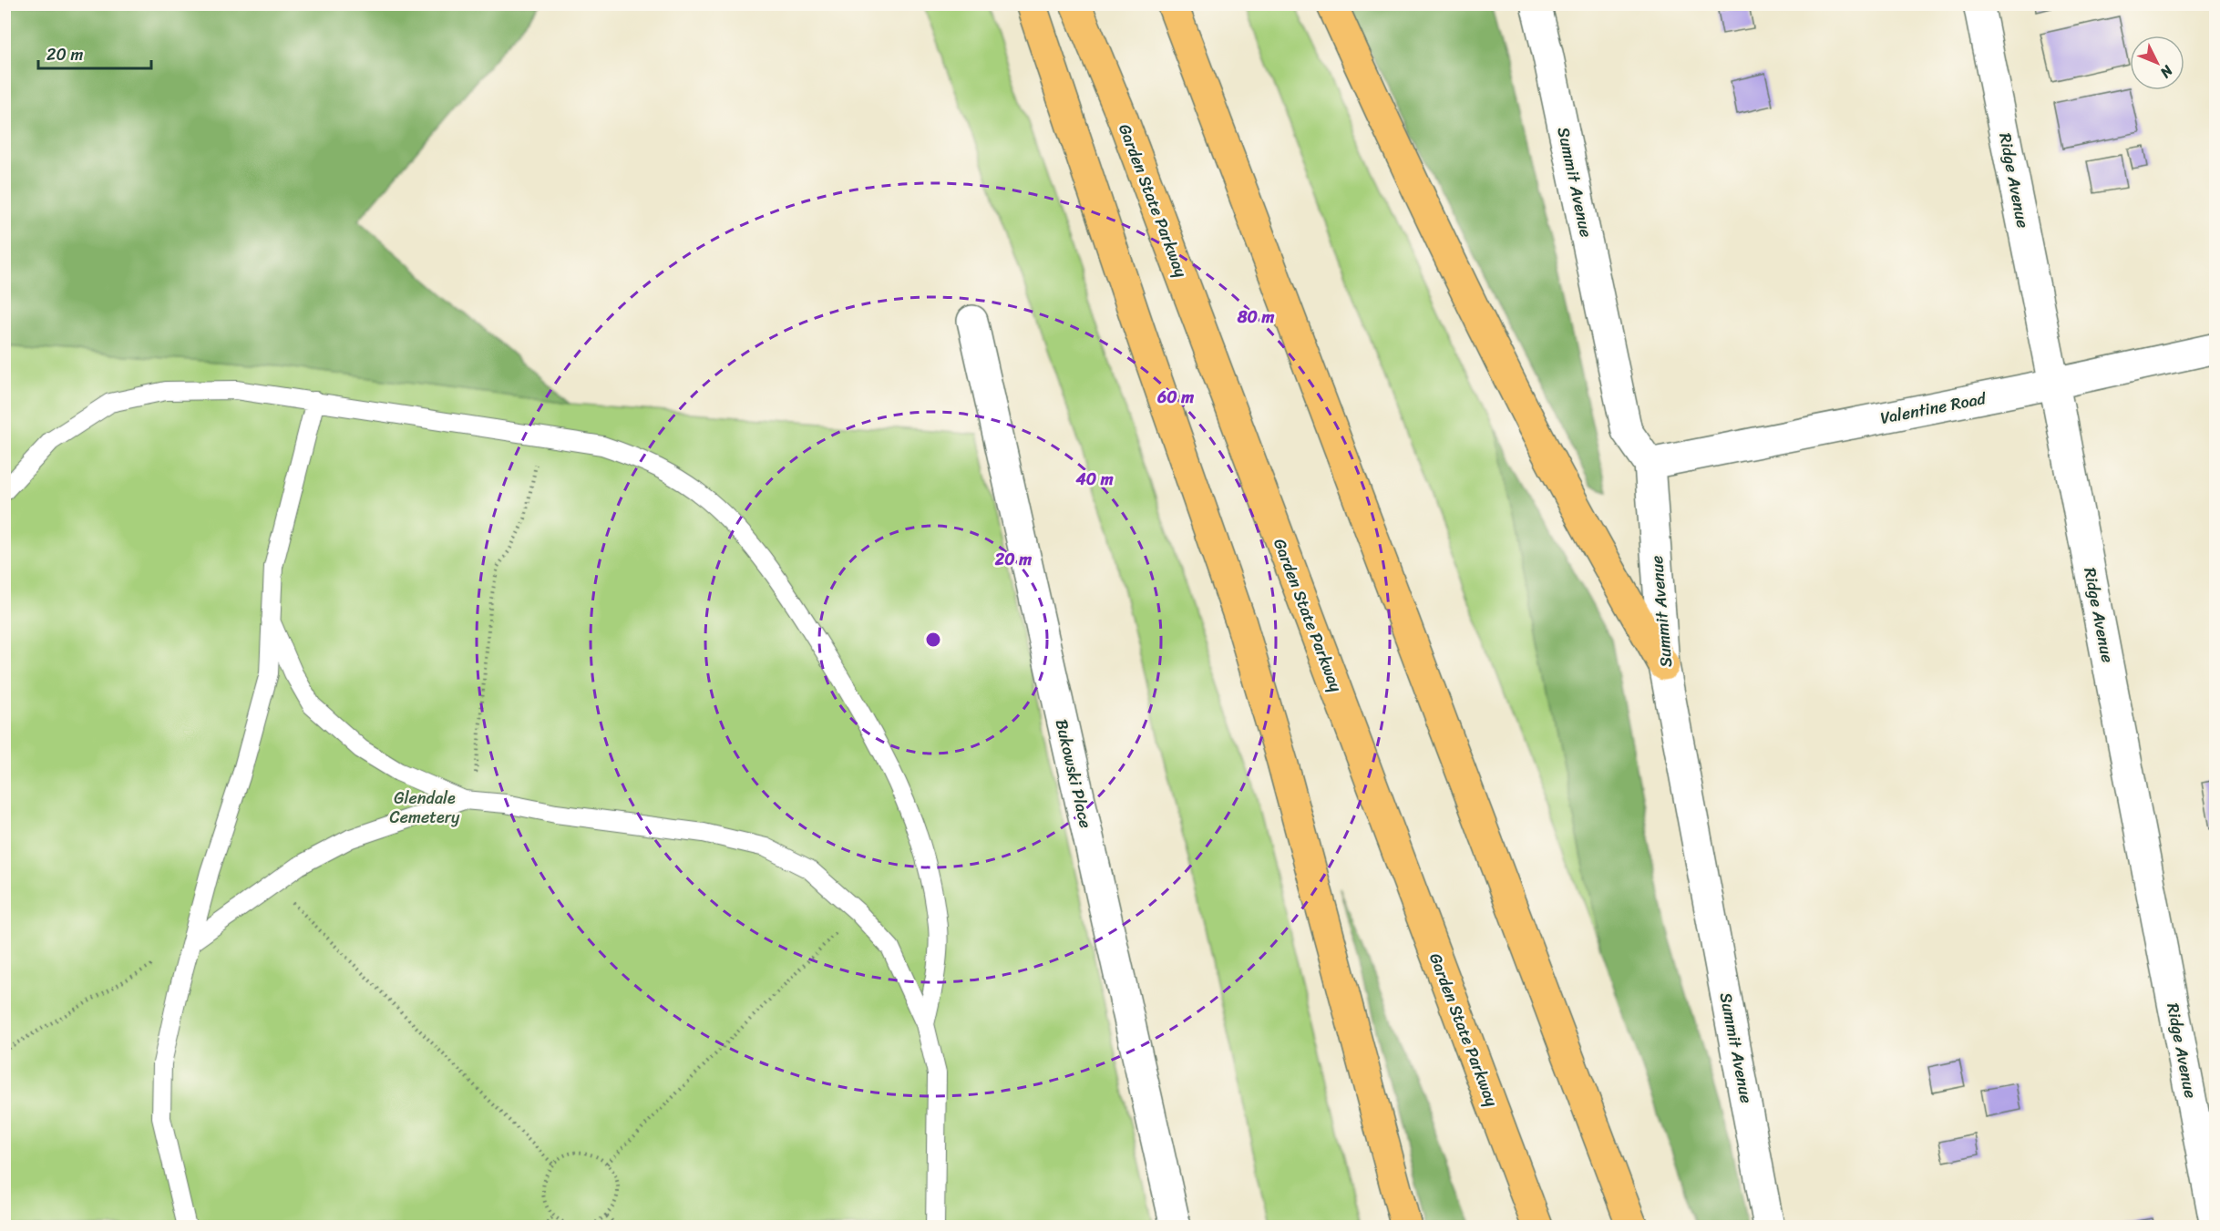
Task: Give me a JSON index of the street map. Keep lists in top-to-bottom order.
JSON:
{
  "streets": {
    "highway": ["Garden State Parkway"],
    "street": [
      "Ridge Avenue",
      "Summit Avenue",
      "Valentine Road",
      "Bukowski Place"
    ]
  },
  "crossings": [
    ["Ridge Avenue", "Valentine Road"],
    ["Summit Avenue", "Valentine Road"]
  ],
  "parks": ["Glendale Cemetery"],
  "scale_bar": "20 m",
  "north": "bottom right",
  "rings": [
    "80 m",
    "60 m",
    "40 m",
    "20 m"
  ]
}
